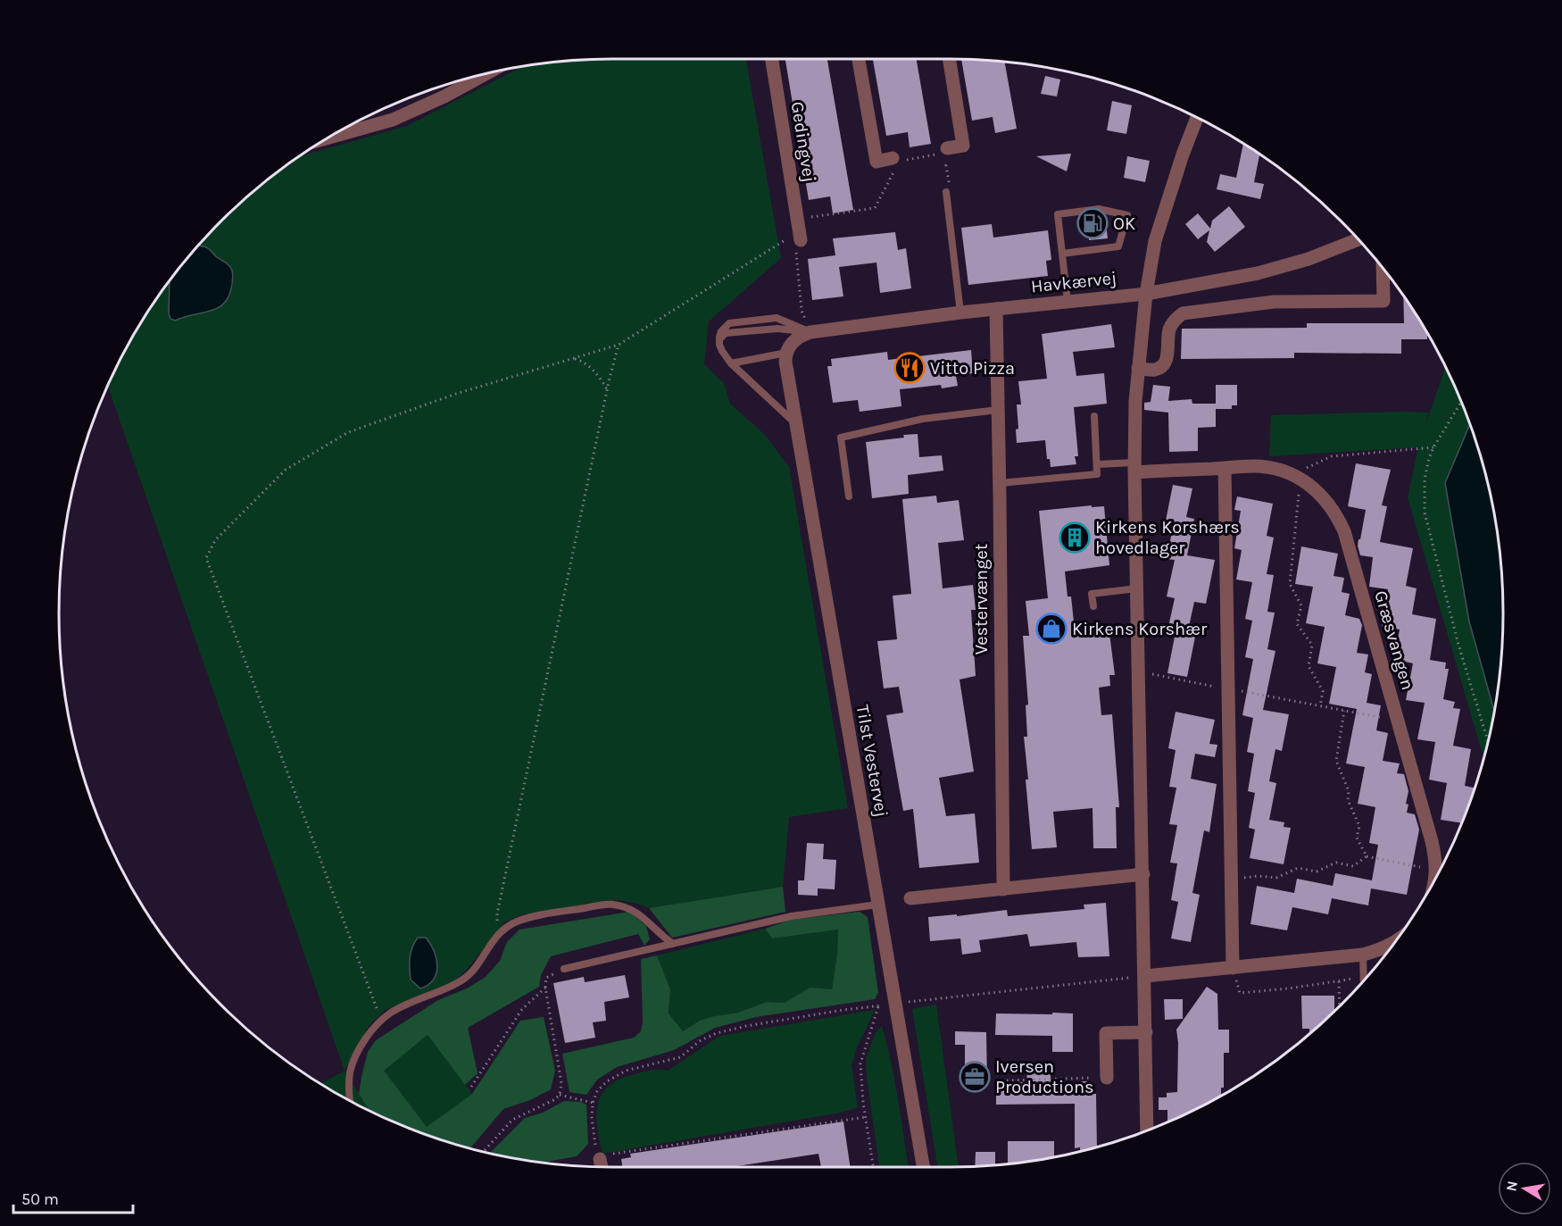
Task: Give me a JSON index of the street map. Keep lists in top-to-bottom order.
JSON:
{
  "streets": {
    "street": [
      "Gedingvej",
      "Havkærvej",
      "Vestervænget",
      "Græsvangen",
      "Tilst Vestervej"
    ]
  },
  "crossings": [
    ["Havkærvej", "Vestervænget"],
    ["Havkærvej", "Tilst Vestervej"]
  ],
  "places": {
    "fuel station": ["OK"],
    "restaurant": ["Vitto Pizza"],
    "building": ["Kirkens Korshærs hovedlager"],
    "shop": ["Kirkens Korshær"],
    "office": ["Iversen Productions"]
  },
  "scale_bar": "50 m",
  "north": "left"
}
